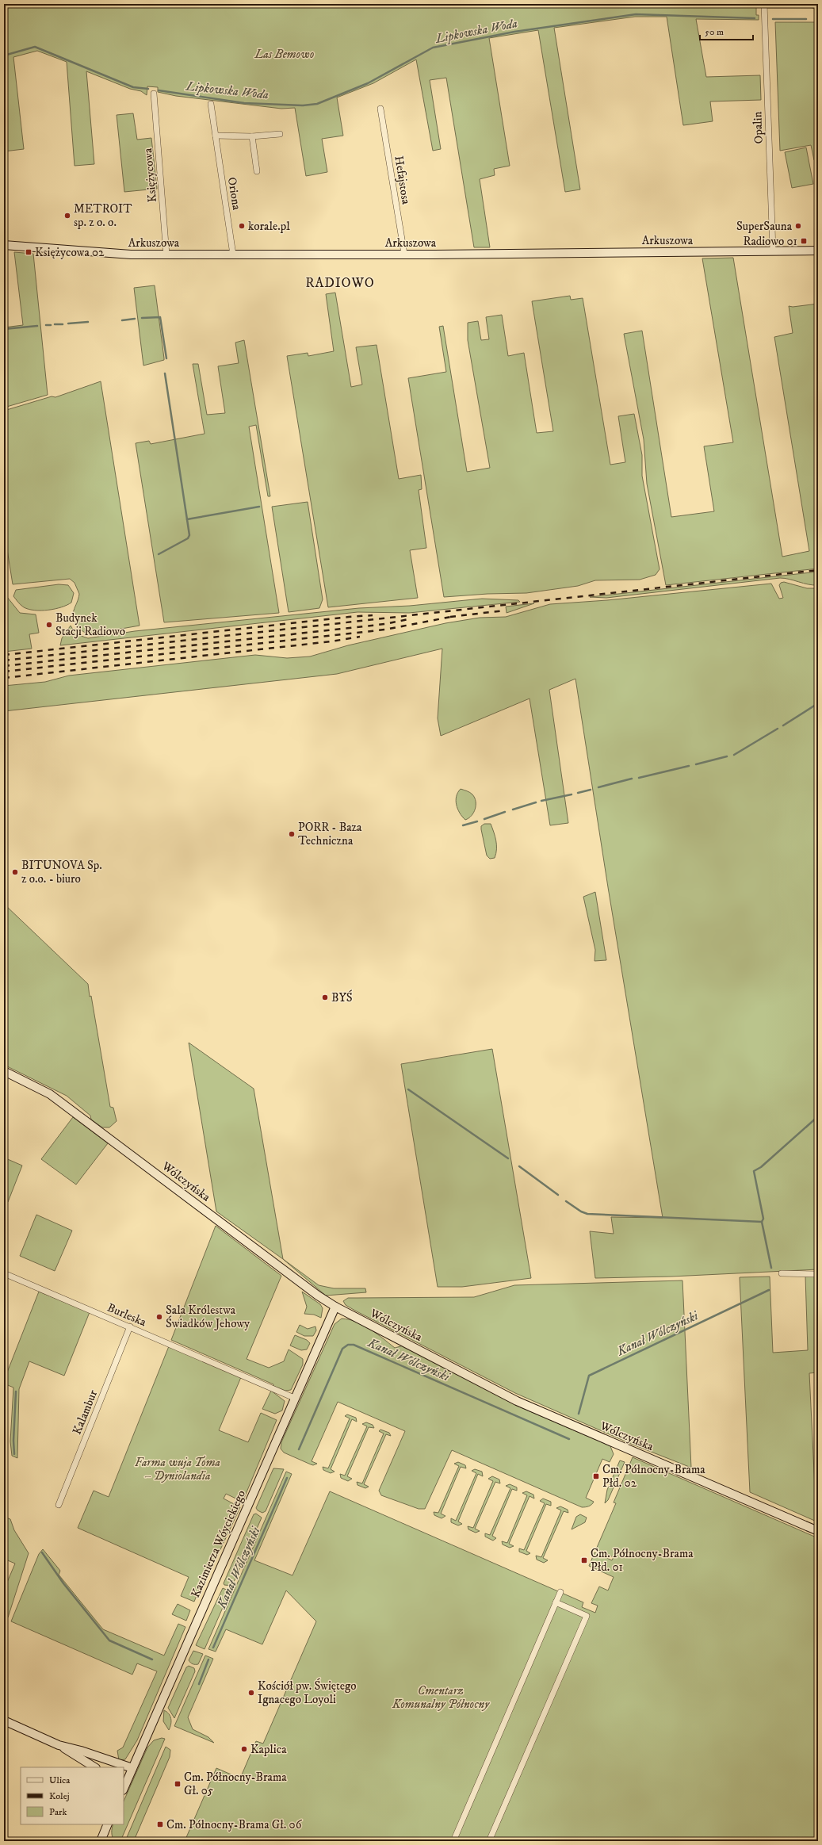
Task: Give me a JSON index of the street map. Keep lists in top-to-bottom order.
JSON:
{
  "streets": {
    "street": [
      "Opalin",
      "Księżycowa",
      "Hefajstosa",
      "Oriona",
      "Arkuszowa",
      "Wólczyńska",
      "Burleska",
      "Kalambur",
      "Kazimierza Wóycickiego"
    ]
  },
  "crossings": [
    ["Opalin", "Arkuszowa"],
    ["Księżycowa", "Arkuszowa"],
    ["Hefajstosa", "Arkuszowa"],
    ["Oriona", "Arkuszowa"],
    ["Wólczyńska", "Kazimierza Wóycickiego"],
    ["Burleska", "Kalambur"],
    ["Burleska", "Kazimierza Wóycickiego"]
  ],
  "districts": ["RADIOWO"],
  "water": ["Lipkowska Woda", "Kanał Wólczyński"],
  "parks": ["Las Bemowo", "Farma wuja Toma – Dyniolandia", "Cmentarz Komunalny Północny"],
  "places": {
    "other": [
      "METROIT sp. z o. o.",
      "korale.pl",
      "SuperSauna",
      "Budynek Stacji Radiowo",
      "PORR - Baza Techniczna",
      "BITUNOVA Sp. z o.o. - biuro",
      "BYŚ",
      "Sala Królestwa Świadków Jehowy",
      "Kościół pw. Świętego Ignacego Loyoli",
      "Kaplica"
    ],
    "transit": [
      "Radiowo 01",
      "Księżycowa 02",
      "Cm. Północny-Brama Płd. 02",
      "Cm. Północny-Brama Płd. 01",
      "Cm. Północny-Brama Gł. 05",
      "Cm. Północny-Brama Gł. 06"
    ]
  },
  "legend": ["Ulica", "Kolej", "Park"],
  "scale_bar": "50 m"
}
